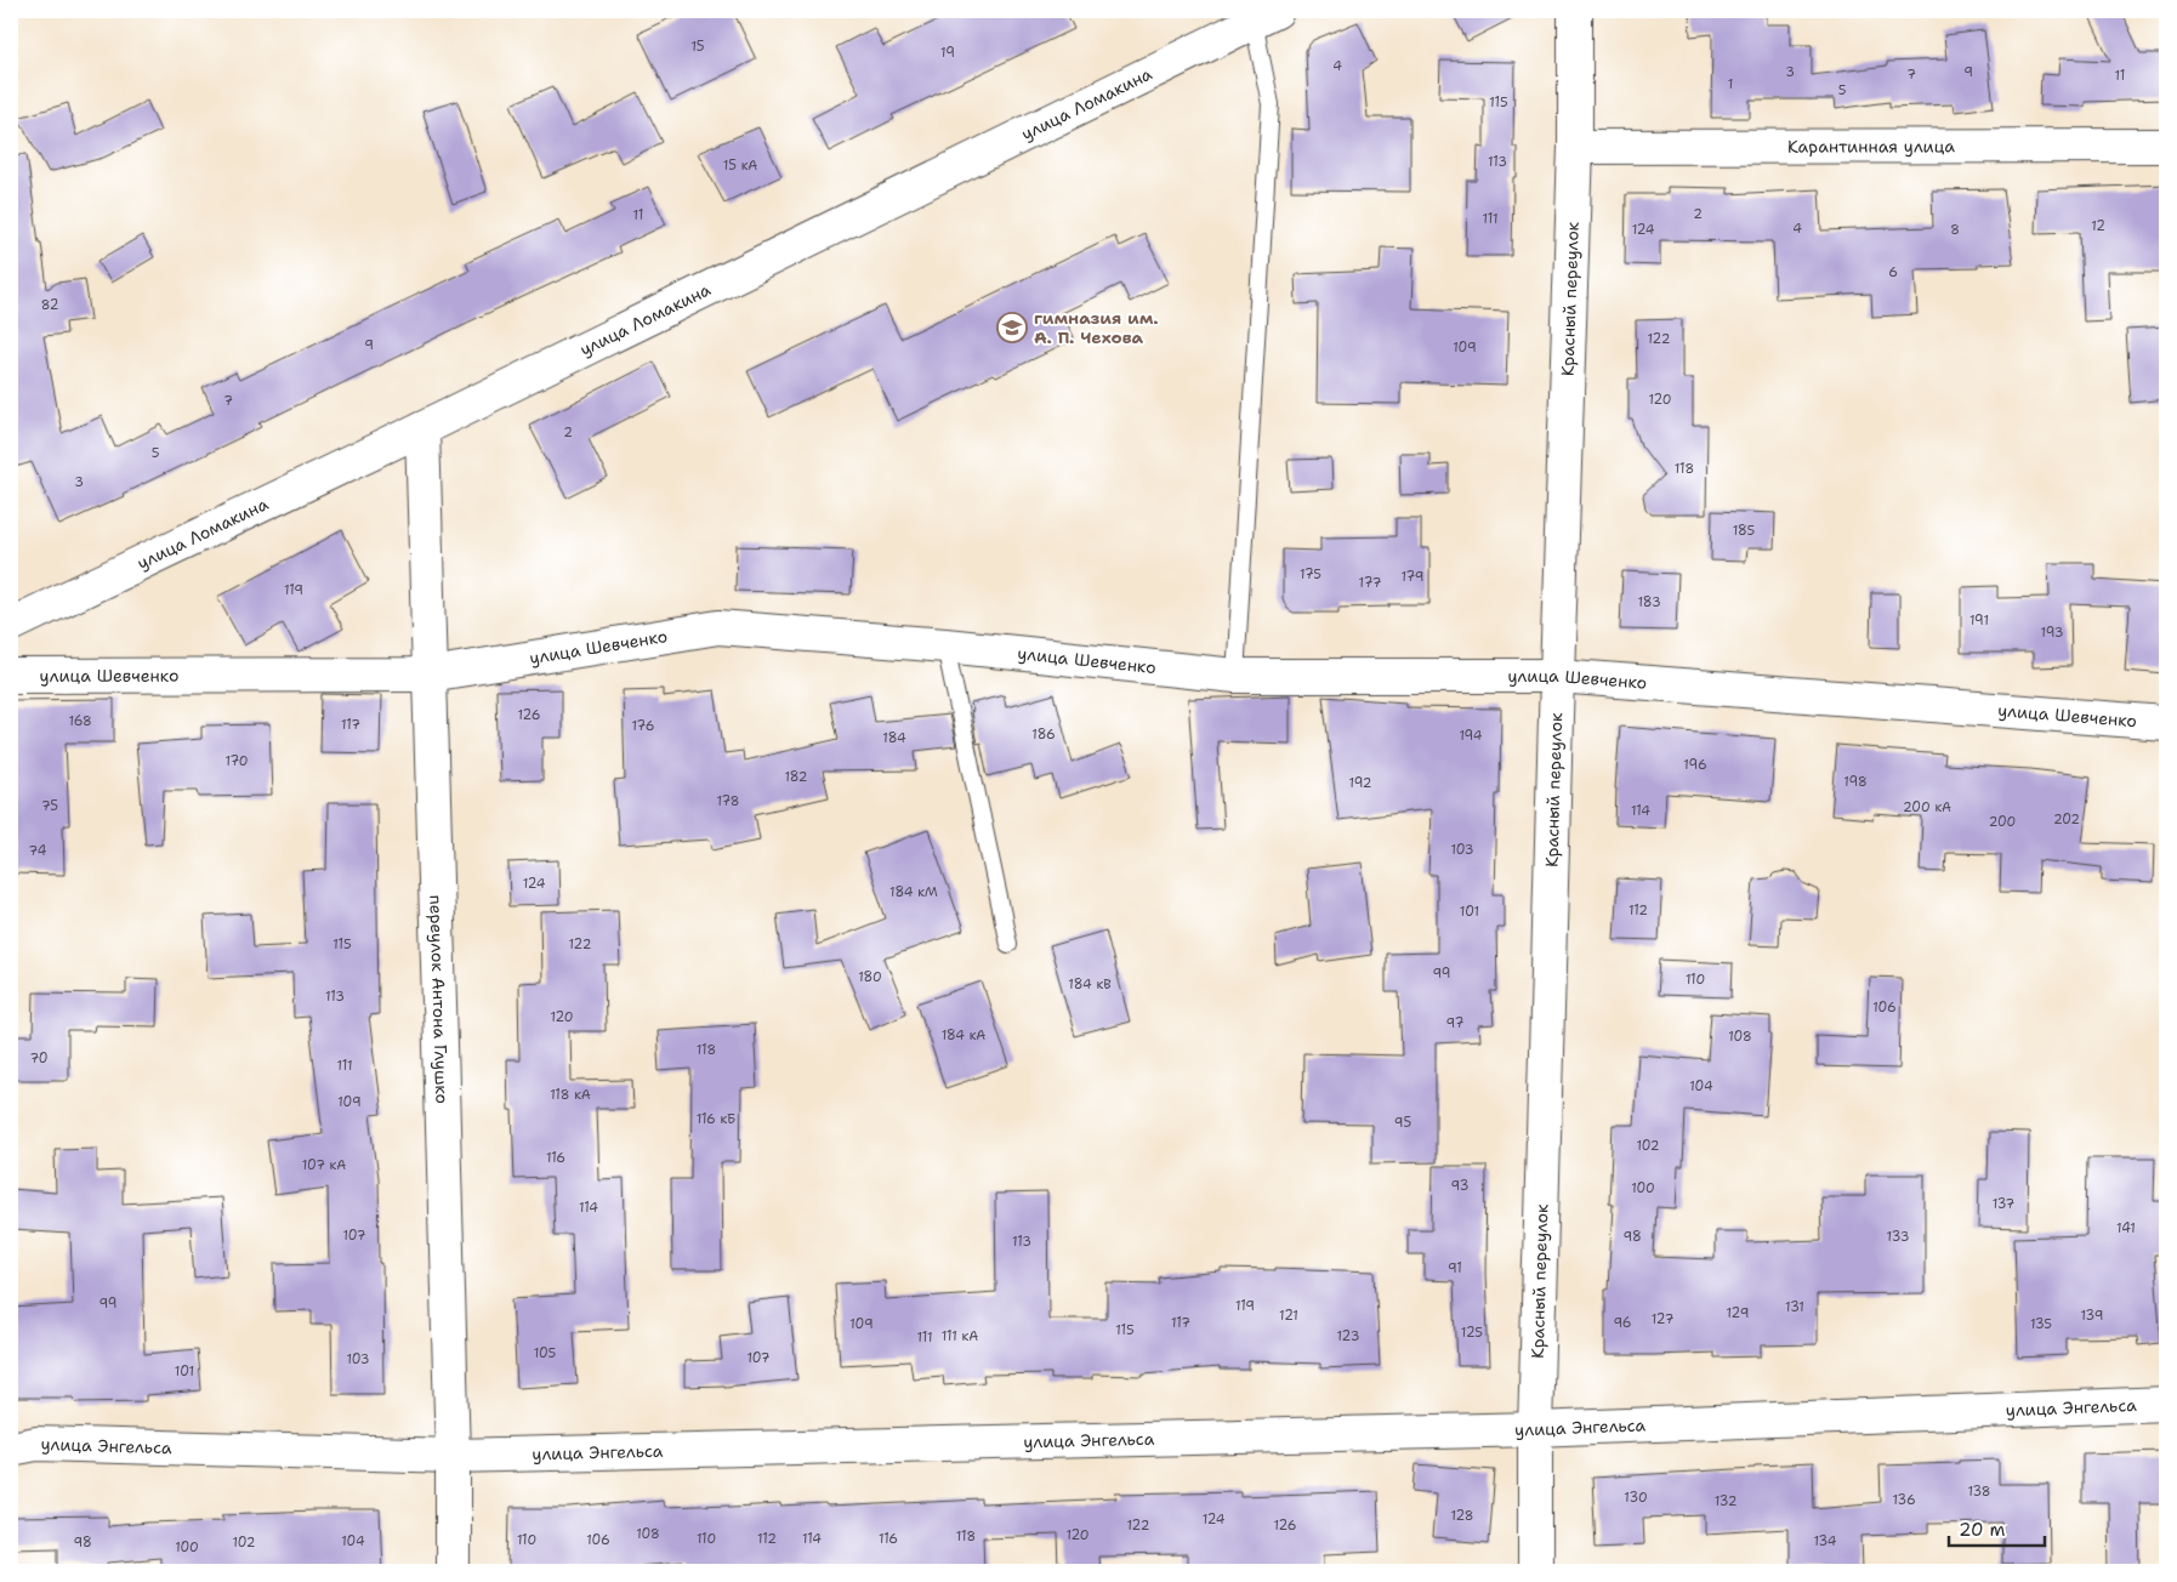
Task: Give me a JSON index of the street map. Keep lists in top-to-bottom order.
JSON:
{
  "streets": {
    "street": [
      "улица Ломакина",
      "Карантинная улица",
      "Красный переулок",
      "улица Шевченко",
      "переулок Антона Глушко",
      "улица Энгельса"
    ]
  },
  "crossings": [
    ["улица Ломакина", "переулок Антона Глушко"],
    ["Карантинная улица", "Красный переулок"],
    ["Красный переулок", "улица Шевченко"],
    ["Красный переулок", "улица Энгельса"],
    ["улица Шевченко", "переулок Антона Глушко"],
    ["переулок Антона Глушко", "улица Энгельса"]
  ],
  "places": {
    "school or university": ["гимназия им. А. П. Чехова"]
  },
  "house_numbers": [
    "15",
    "19",
    "4",
    "3",
    "9",
    "7",
    "11",
    "1",
    "5",
    "115",
    "113",
    "15 кА",
    "2",
    "11",
    "111",
    "12",
    "4",
    "124",
    "8",
    "6",
    "82",
    "122",
    "9",
    "109",
    "120",
    "7",
    "2",
    "5",
    "118",
    "3",
    "185",
    "175",
    "179",
    "177",
    "119",
    "183",
    "191",
    "193",
    "126",
    "168",
    "117",
    "176",
    "186",
    "194",
    "184",
    "170",
    "196",
    "182",
    "198",
    "192",
    "178",
    "75",
    "200 кА",
    "114",
    "202",
    "200",
    "103",
    "74",
    "124",
    "184 кМ",
    "112",
    "101",
    "115",
    "122",
    "99",
    "180",
    "110",
    "184 кВ",
    "113",
    "106",
    "120",
    "97",
    "184 кА",
    "108",
    "118",
    "70",
    "111",
    "104",
    "118 кА",
    "109",
    "116 кБ",
    "95",
    "102",
    "116",
    "107 кА",
    "93",
    "100",
    "137",
    "114",
    "141",
    "107",
    "98",
    "133",
    "113",
    "91",
    "99",
    "119",
    "131",
    "129",
    "121",
    "139",
    "127",
    "117",
    "96",
    "109",
    "135",
    "115",
    "125",
    "111 кА",
    "123",
    "111",
    "105",
    "107",
    "103",
    "101",
    "138",
    "130",
    "136",
    "132",
    "128",
    "124",
    "122",
    "126",
    "108",
    "120",
    "118",
    "110",
    "112",
    "114",
    "116",
    "110",
    "106",
    "104",
    "134",
    "98",
    "102",
    "100"
  ],
  "scale_bar": "20 m"
}
